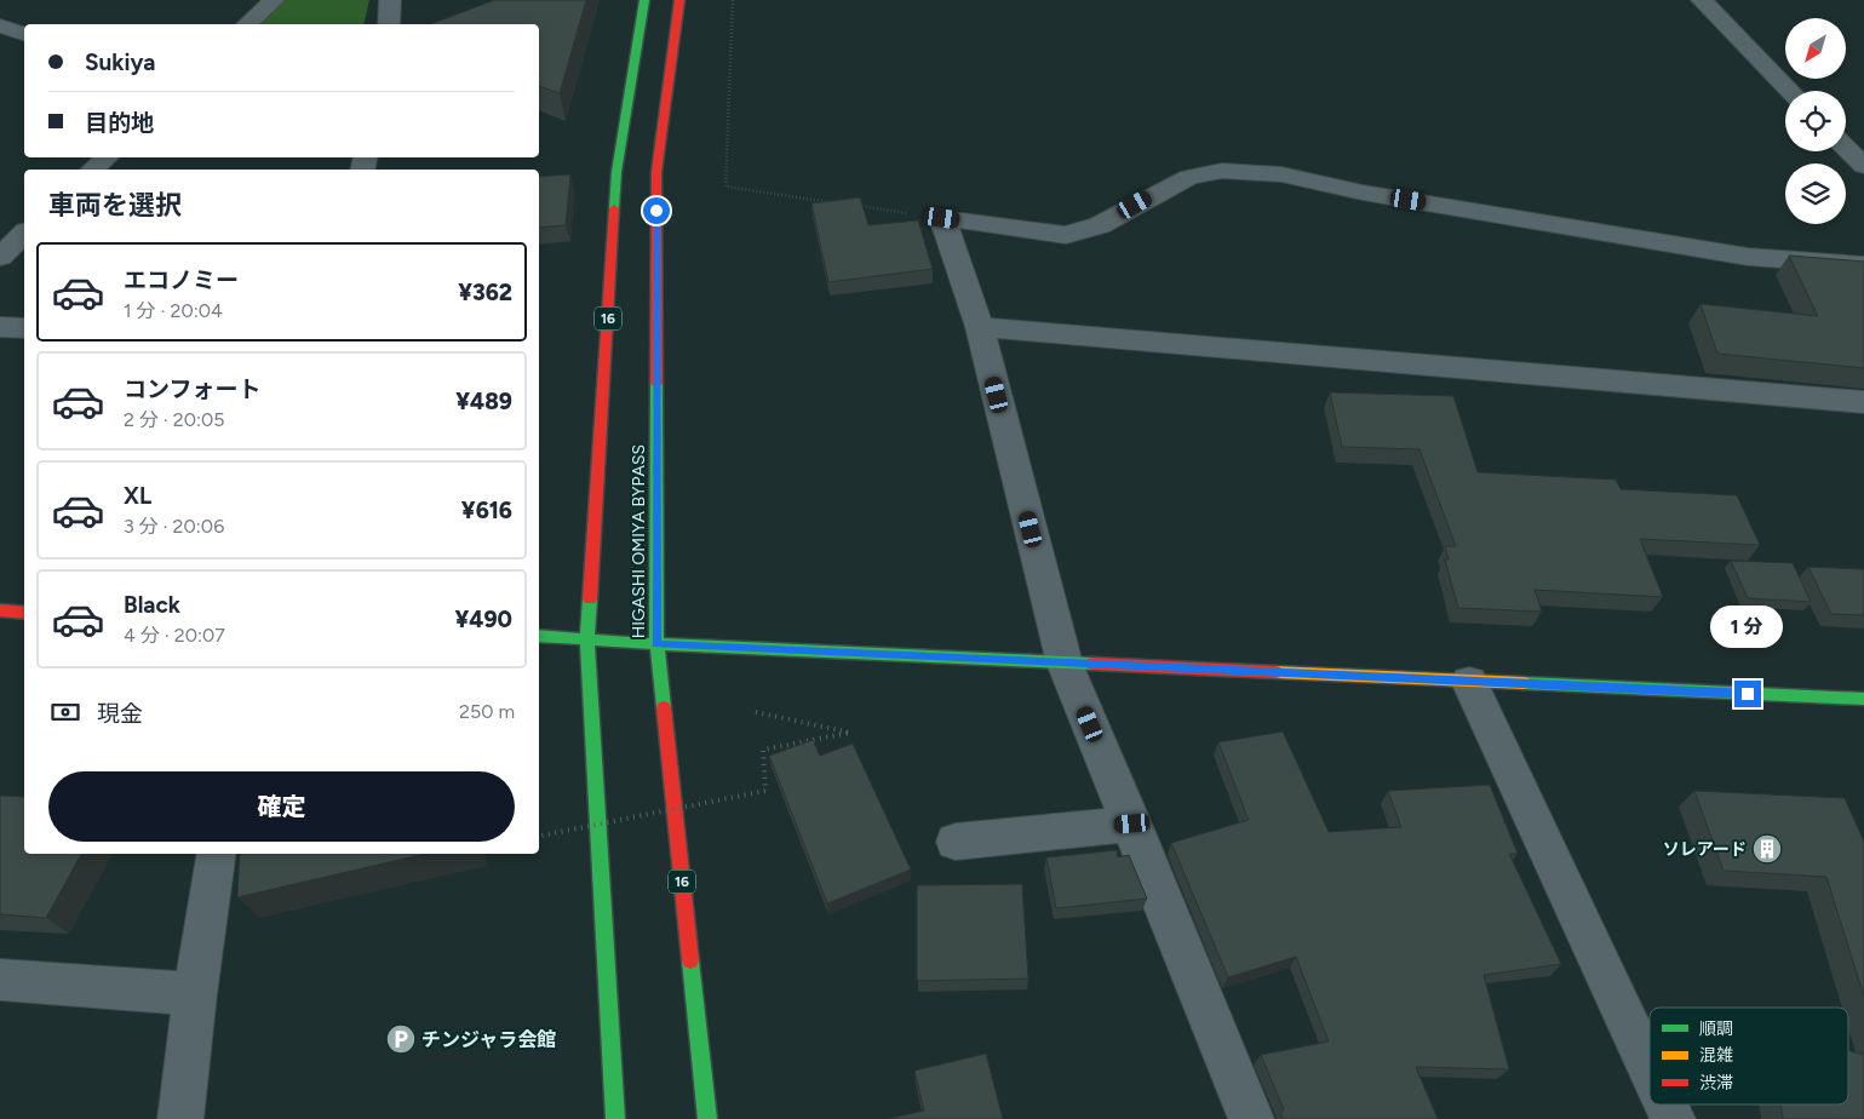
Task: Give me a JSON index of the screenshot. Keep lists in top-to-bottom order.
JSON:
{
  "streets": {
    "main road": ["16", "HIGASHI OMIYA BYPASS"]
  },
  "places": {
    "building": ["ソレアード"],
    "parking": ["チンジャラ会館"]
  },
  "legend": ["順調", "混雑", "渋滞"],
  "north": "bottom left",
  "page": {
    "banner": ["Sukiya", "目的地"],
    "heading": "車両を選択",
    "list": [
      {
        "name": "エコノミー",
        "note": "1 分 · 20:04",
        "value": "¥362"
      },
      {
        "name": "コンフォート",
        "note": "2 分 · 20:05",
        "value": "¥489"
      },
      {
        "name": "XL",
        "note": "3 分 · 20:06",
        "value": "¥616"
      },
      {
        "name": "Black",
        "note": "4 分 · 20:07",
        "value": "¥490"
      }
    ],
    "bubble": "1 分",
    "pay": ["現金", "250 m"],
    "buttons": "確定"
  }
}
